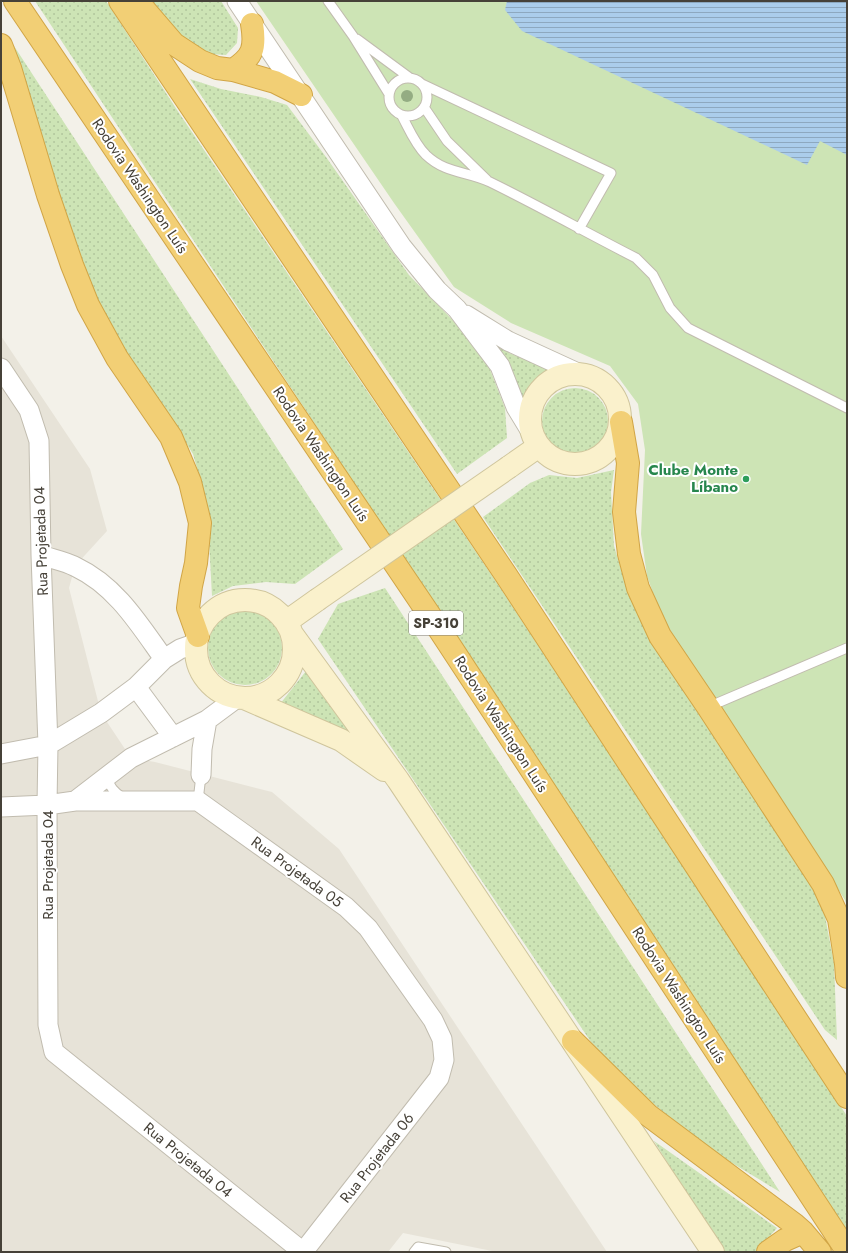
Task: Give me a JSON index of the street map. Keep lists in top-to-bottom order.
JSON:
{
  "streets": {
    "highway": ["Rodovia Washington Luís", "SP-310"],
    "street": ["Rua Projetada 04", "Rua Projetada 05", "Rua Projetada 06"]
  },
  "crossings": [
    ["Rua Projetada 04", "Rua Projetada 06"],
    ["Rua Projetada 05", "Rua Projetada 06"]
  ],
  "places": ["Clube Monte Líbano"]
}
